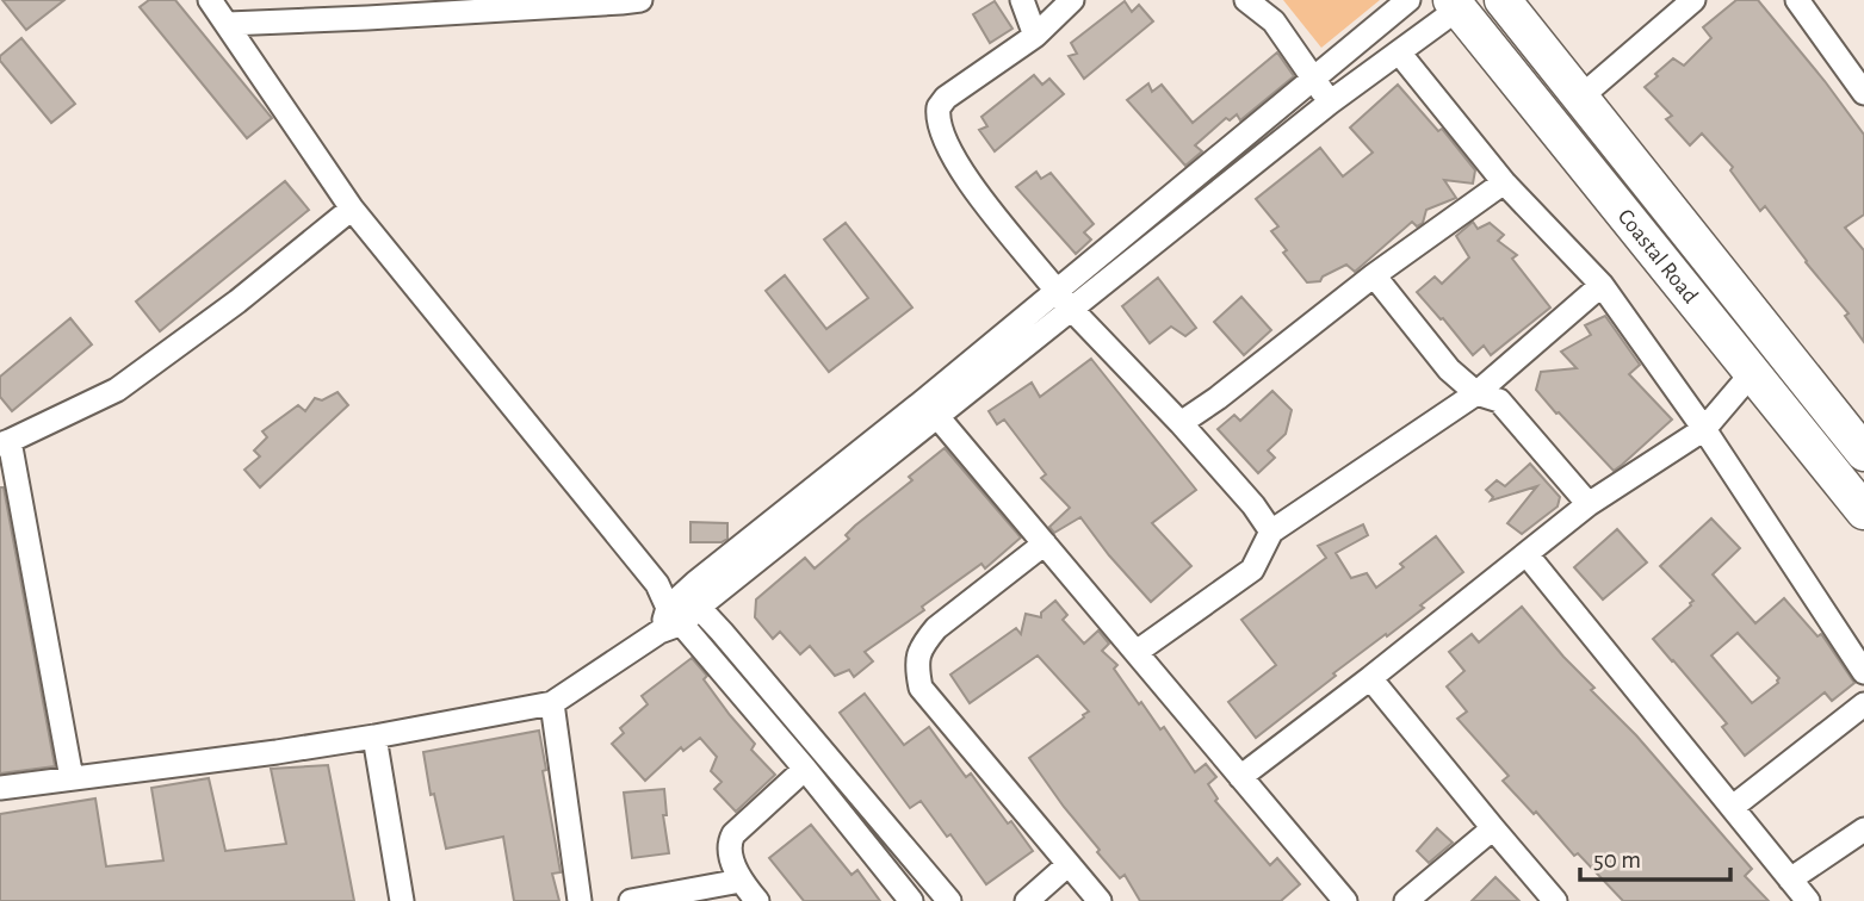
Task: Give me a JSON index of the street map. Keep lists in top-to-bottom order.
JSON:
{
  "streets": {
    "highway": ["Coastal Road"]
  },
  "scale_bar": "50 m"
}
